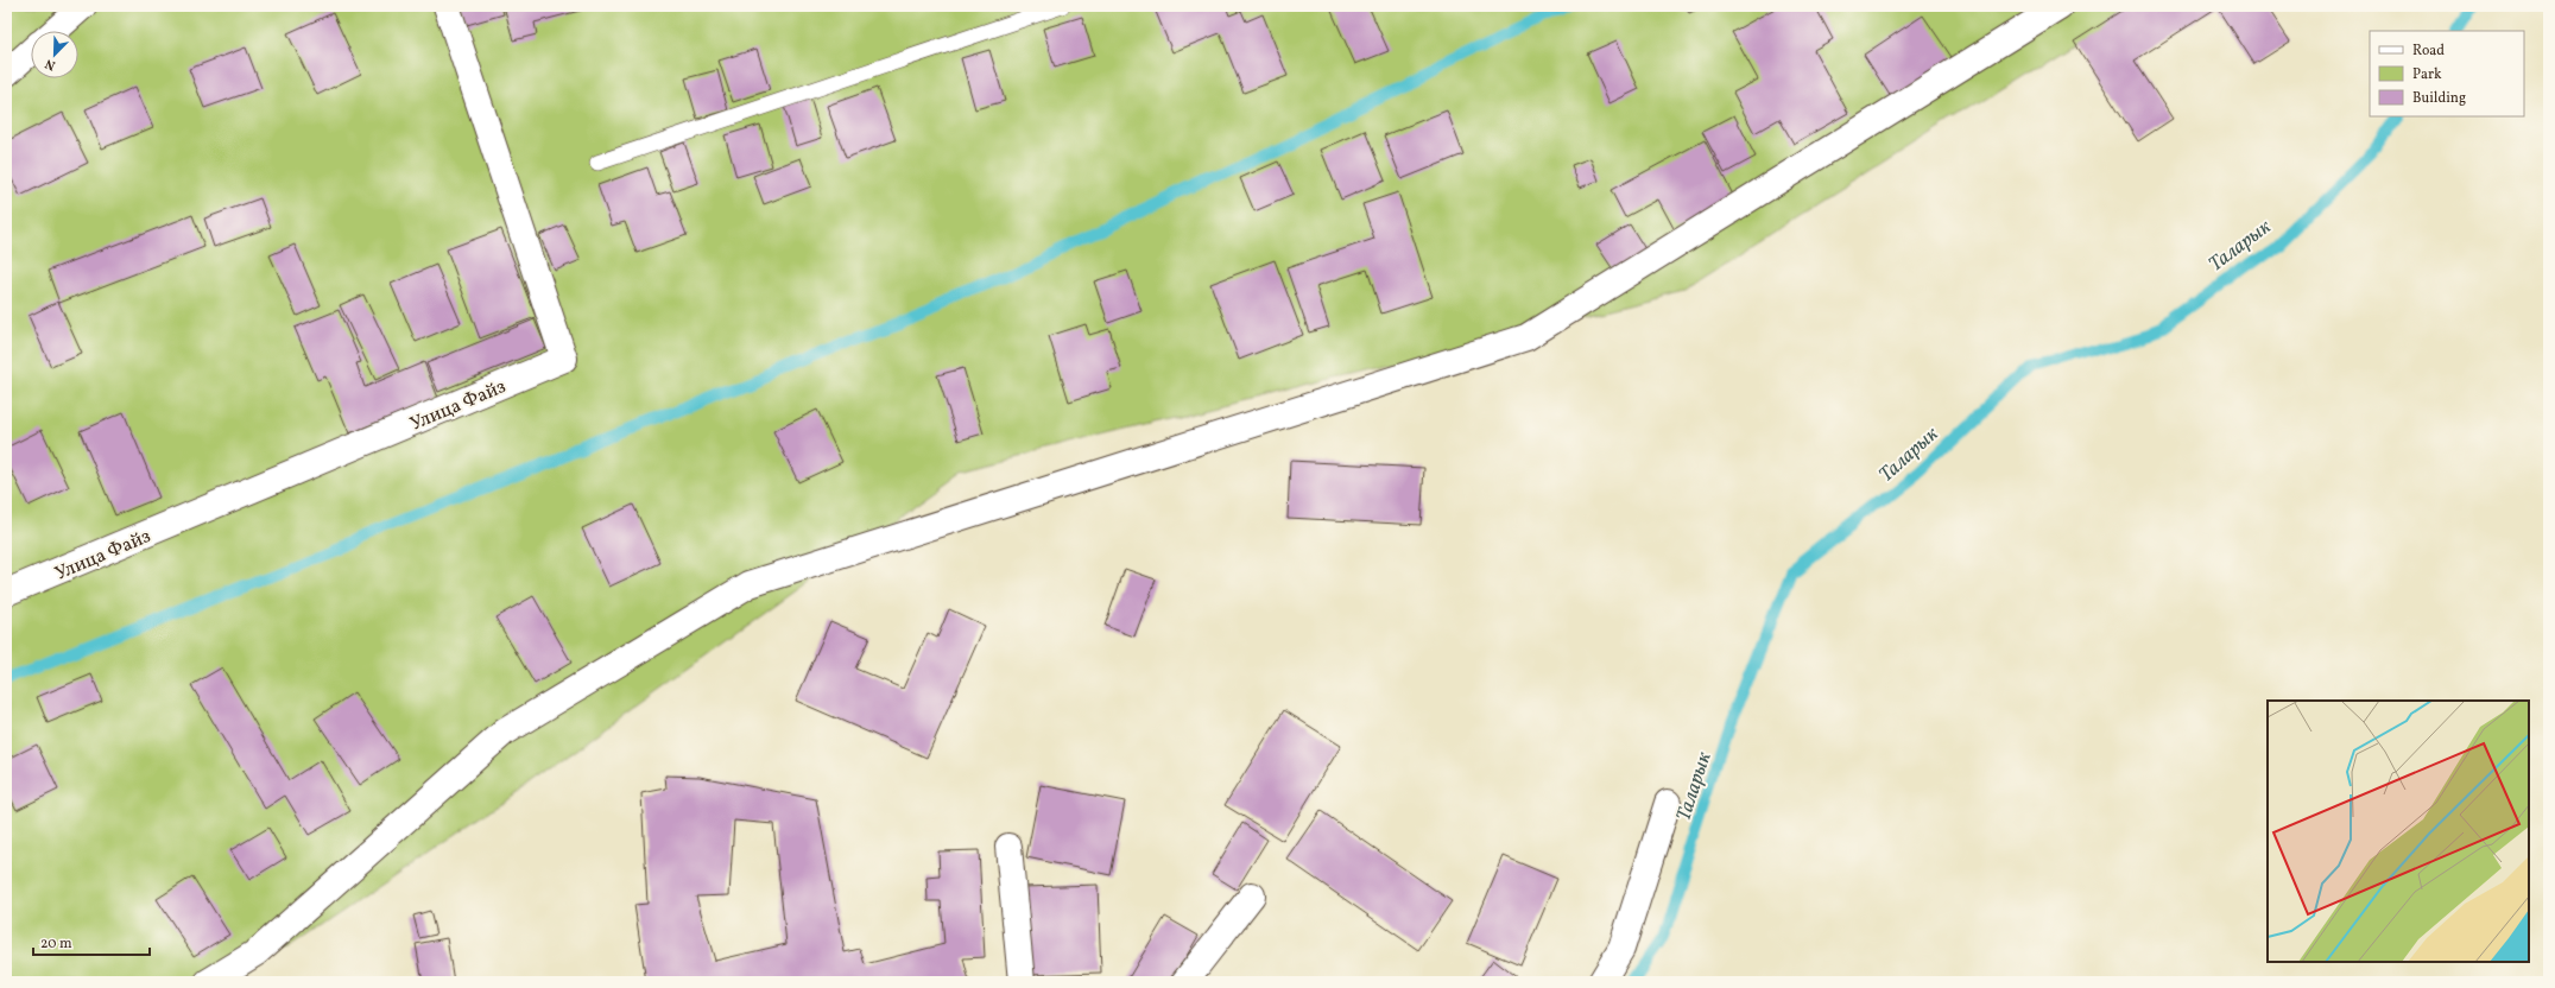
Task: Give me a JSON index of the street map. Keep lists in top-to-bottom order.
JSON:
{
  "streets": {
    "street": ["Улица Файз"]
  },
  "water": ["Таларык"],
  "legend": ["Road", "Park", "Building"],
  "scale_bar": "20 m",
  "north": "bottom left"
}
